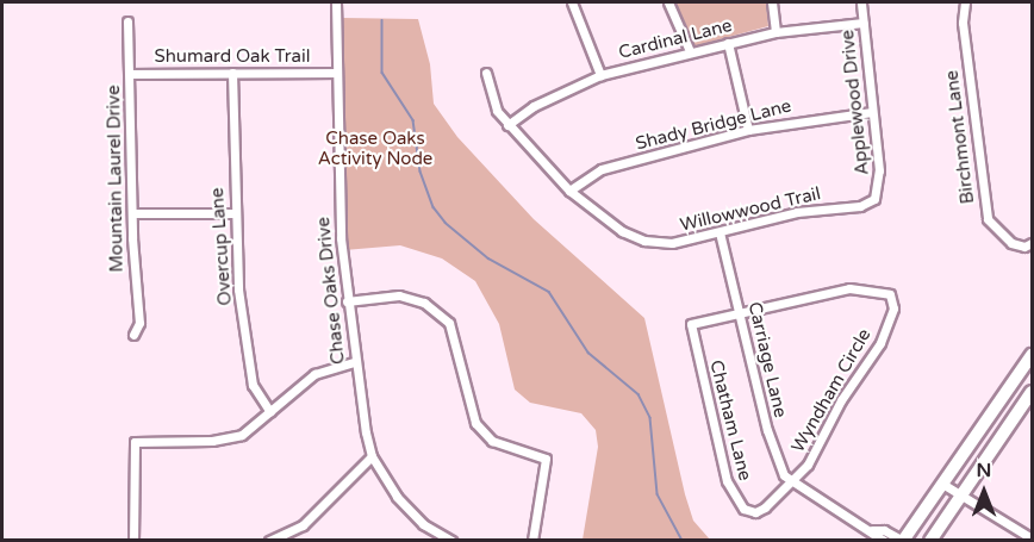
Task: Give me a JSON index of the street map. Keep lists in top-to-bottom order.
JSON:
{
  "streets": {
    "street": [
      "Cardinal Lane",
      "Shumard Oak Trail",
      "Applewood Drive",
      "Shady Bridge Lane",
      "Birchmont Lane",
      "Mountain Laurel Drive",
      "Willowwood Trail",
      "Overcup Lane",
      "Chase Oaks Drive",
      "Carriage Lane",
      "Wyndham Circle",
      "Chatham Lane"
    ]
  },
  "crossings": [
    ["Cardinal Lane", "Applewood Drive"],
    ["Shumard Oak Trail", "Mountain Laurel Drive"],
    ["Shumard Oak Trail", "Overcup Lane"],
    ["Shumard Oak Trail", "Chase Oaks Drive"],
    ["Applewood Drive", "Shady Bridge Lane"],
    ["Applewood Drive", "Willowwood Trail"],
    ["Shady Bridge Lane", "Willowwood Trail"],
    ["Willowwood Trail", "Carriage Lane"],
    ["Carriage Lane", "Wyndham Circle"],
    ["Carriage Lane", "Chatham Lane"],
    ["Wyndham Circle", "Chatham Lane"]
  ],
  "parks": ["Chase Oaks Activity Node"],
  "north": "top"
}
